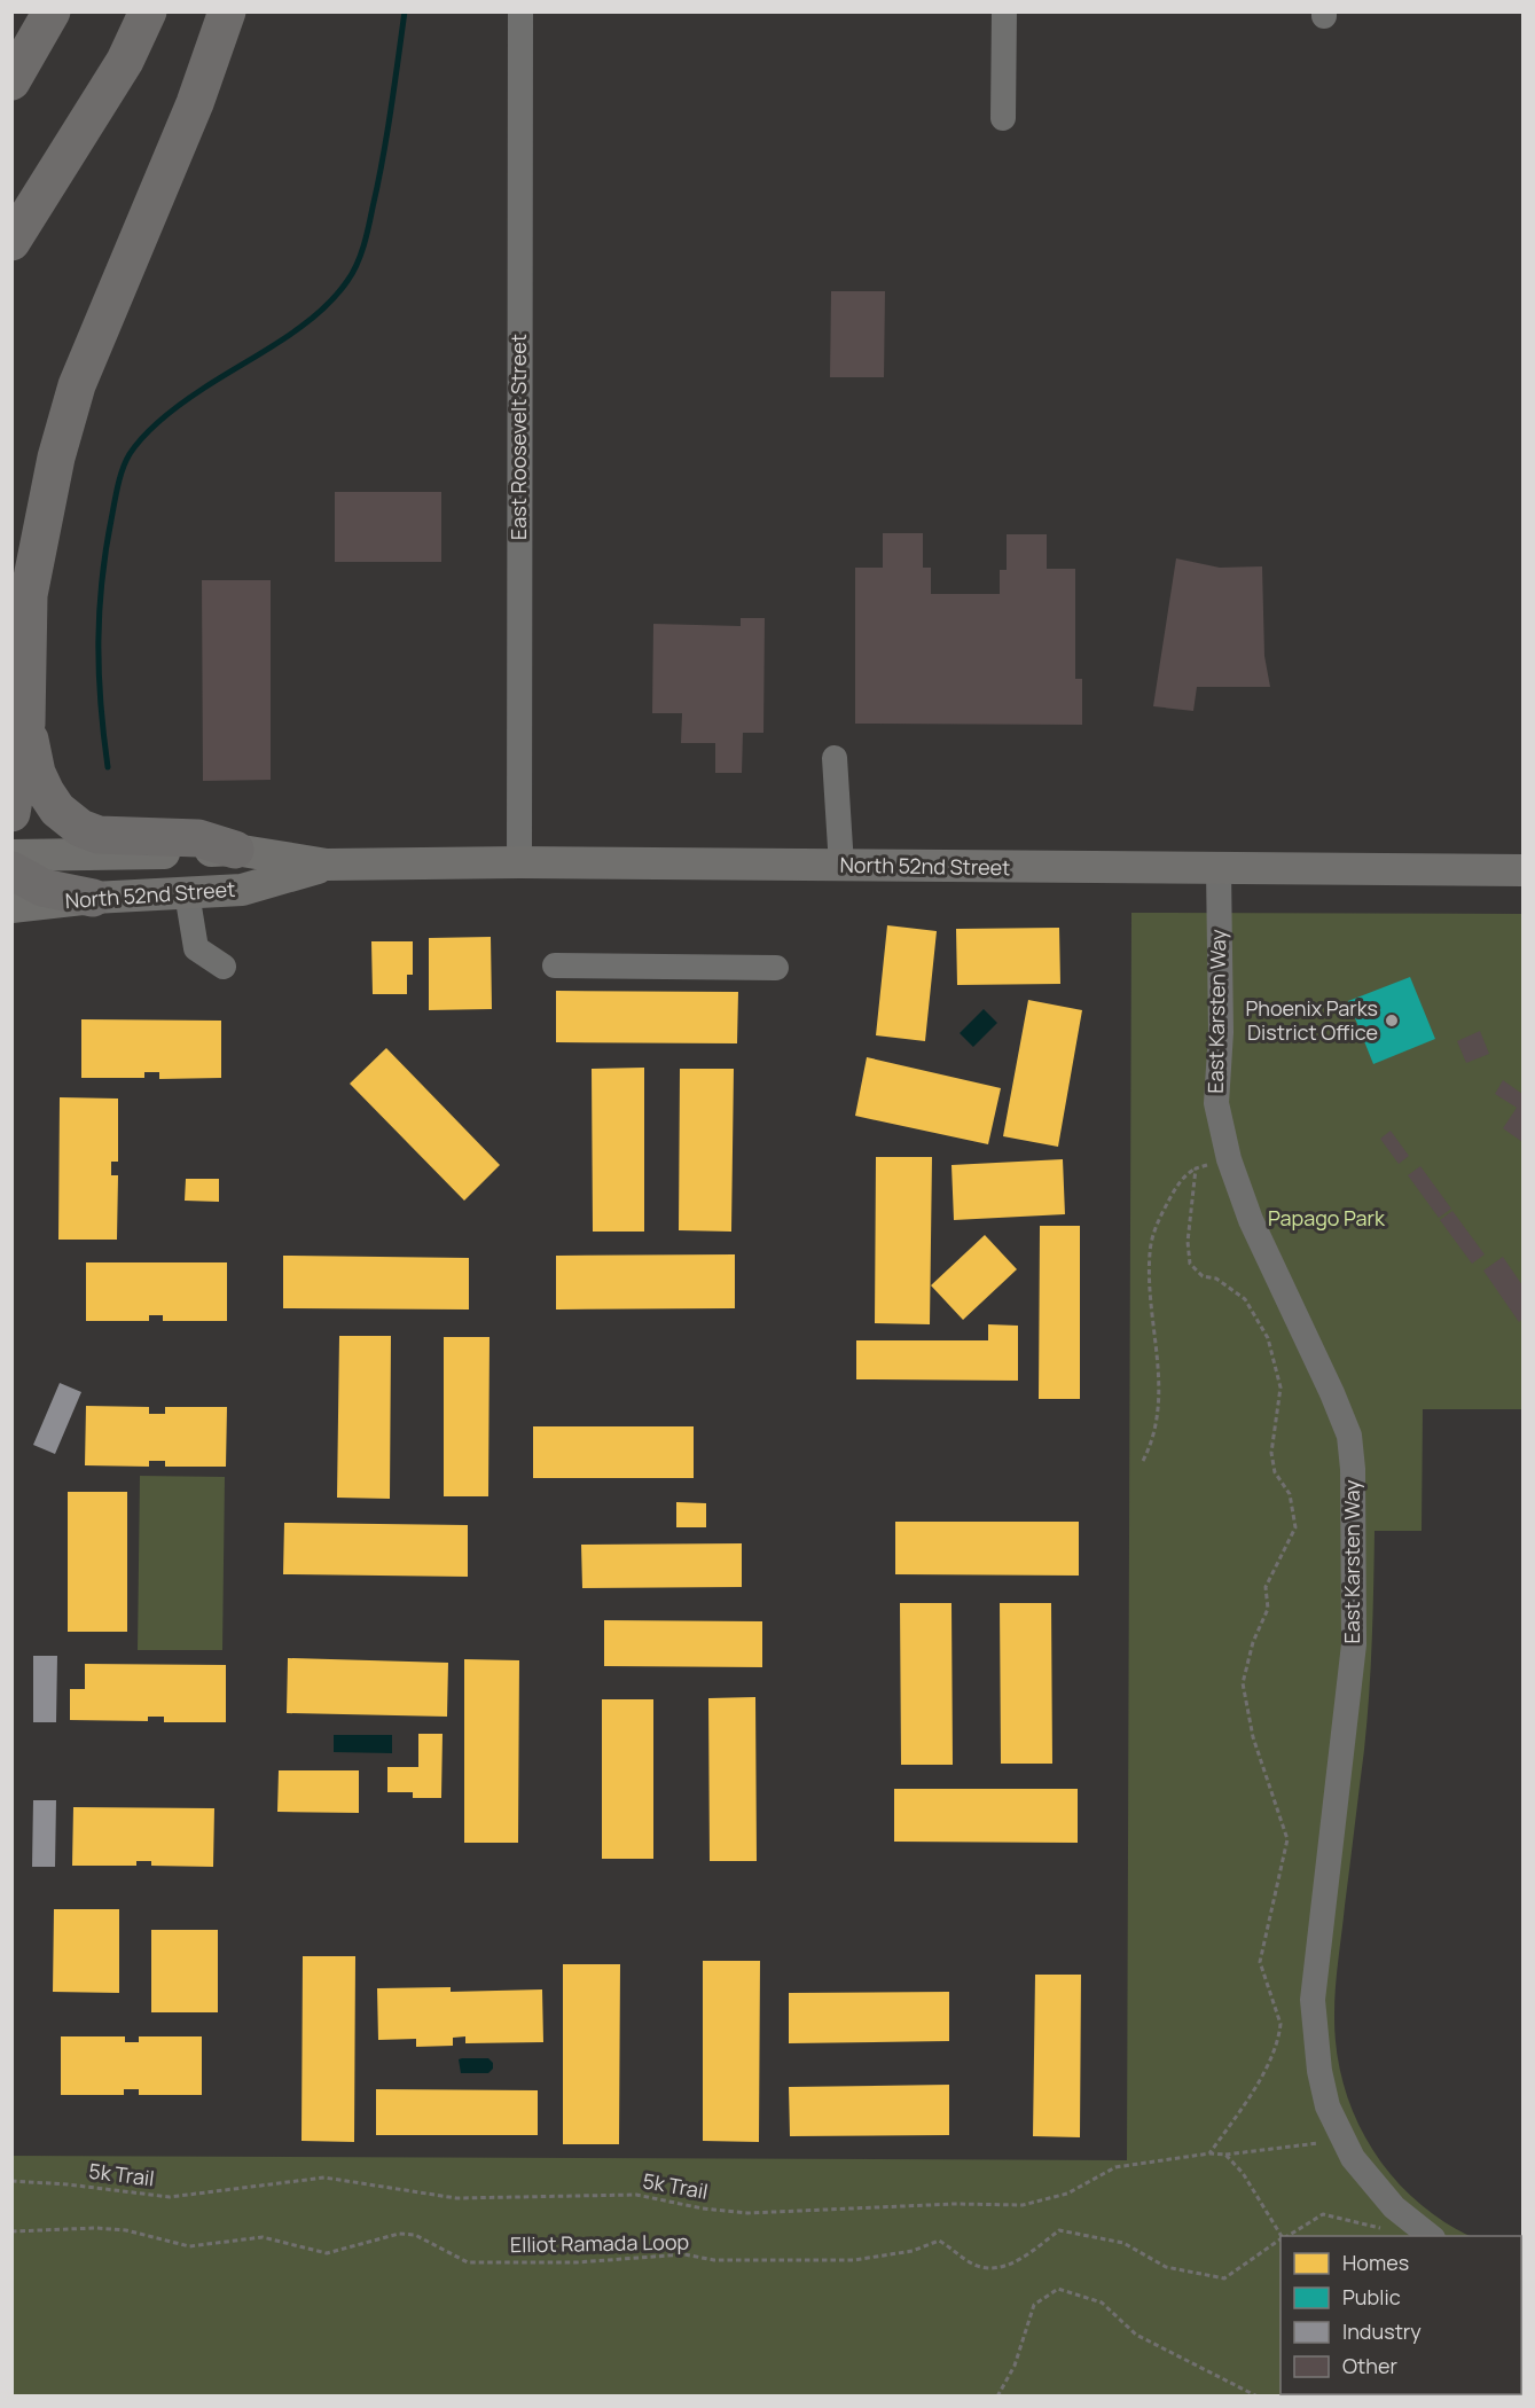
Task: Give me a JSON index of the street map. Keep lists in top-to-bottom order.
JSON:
{
  "streets": {
    "main road": ["North 52nd Street"],
    "street": ["East Roosevelt Street", "East Karsten Way"],
    "path": ["5k Trail", "Elliot Ramada Loop"]
  },
  "crossings": [
    ["East Roosevelt Street", "North 52nd Street"],
    ["North 52nd Street", "East Karsten Way"],
    ["East Karsten Way", "5k Trail"]
  ],
  "parks": ["Papago Park"],
  "places": ["Phoenix Parks District Office"],
  "legend": [
    "Homes",
    "Public",
    "Industry",
    "Other"
  ]
}
